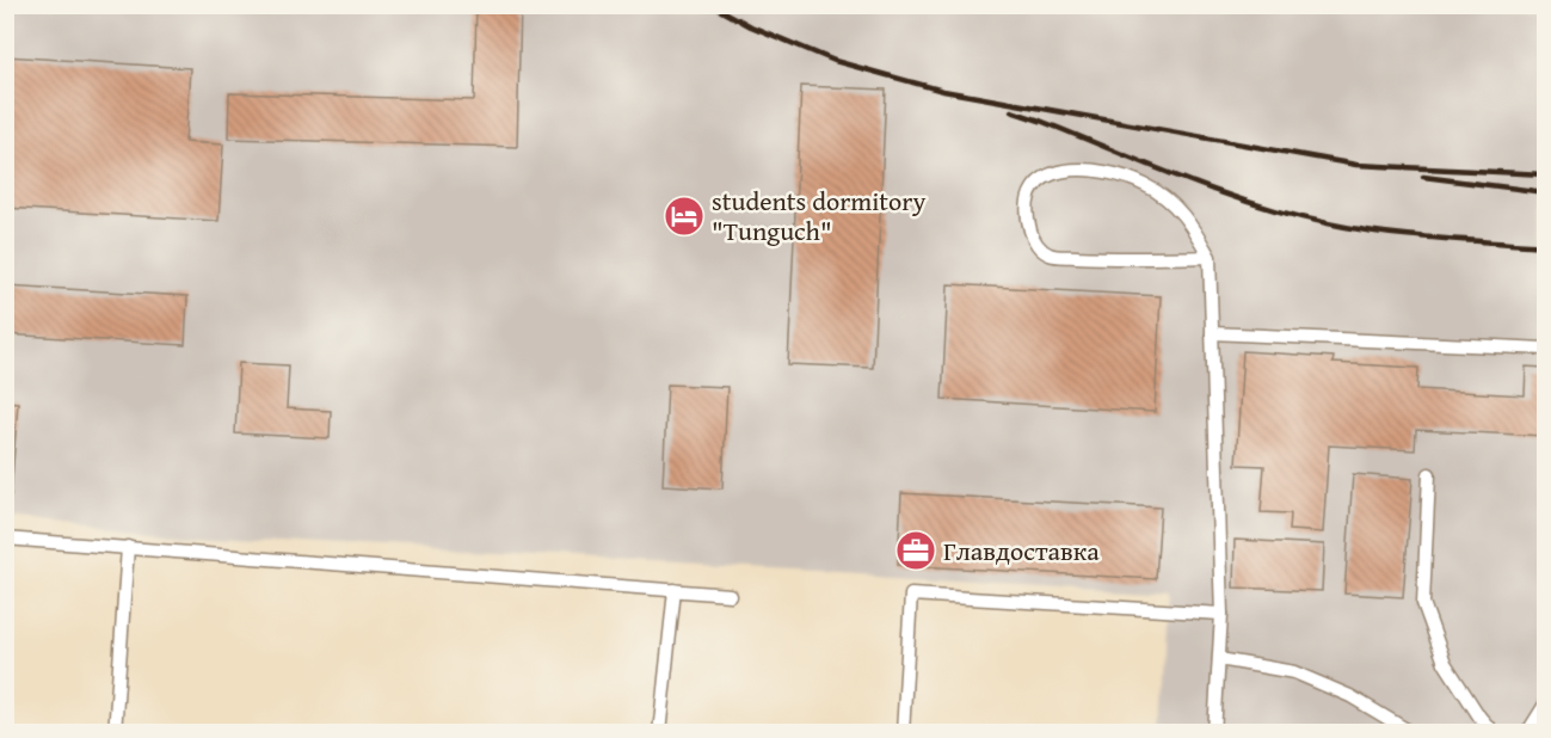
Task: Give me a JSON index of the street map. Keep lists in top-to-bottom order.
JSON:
{
  "places": {
    "hotel": ["students dormitory \"Tunguch\""],
    "office": ["Главдоставка"]
  }
}
